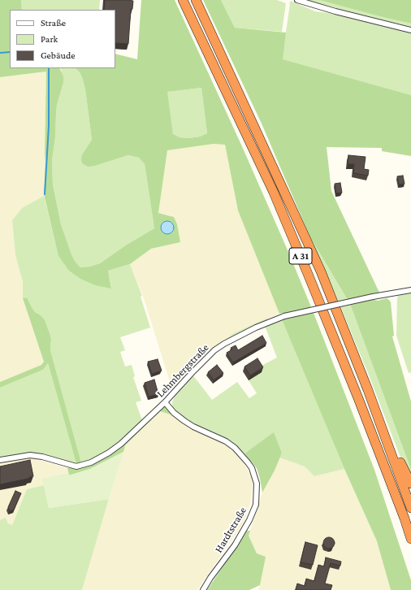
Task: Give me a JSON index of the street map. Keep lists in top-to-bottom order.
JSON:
{
  "streets": {
    "highway": ["A 31"],
    "street": ["Lehmbergstraße", "Hardtstraße"]
  },
  "crossings": [
    ["Lehmbergstraße", "Hardtstraße"]
  ],
  "legend": ["Straße", "Park", "Gebäude"]
}
